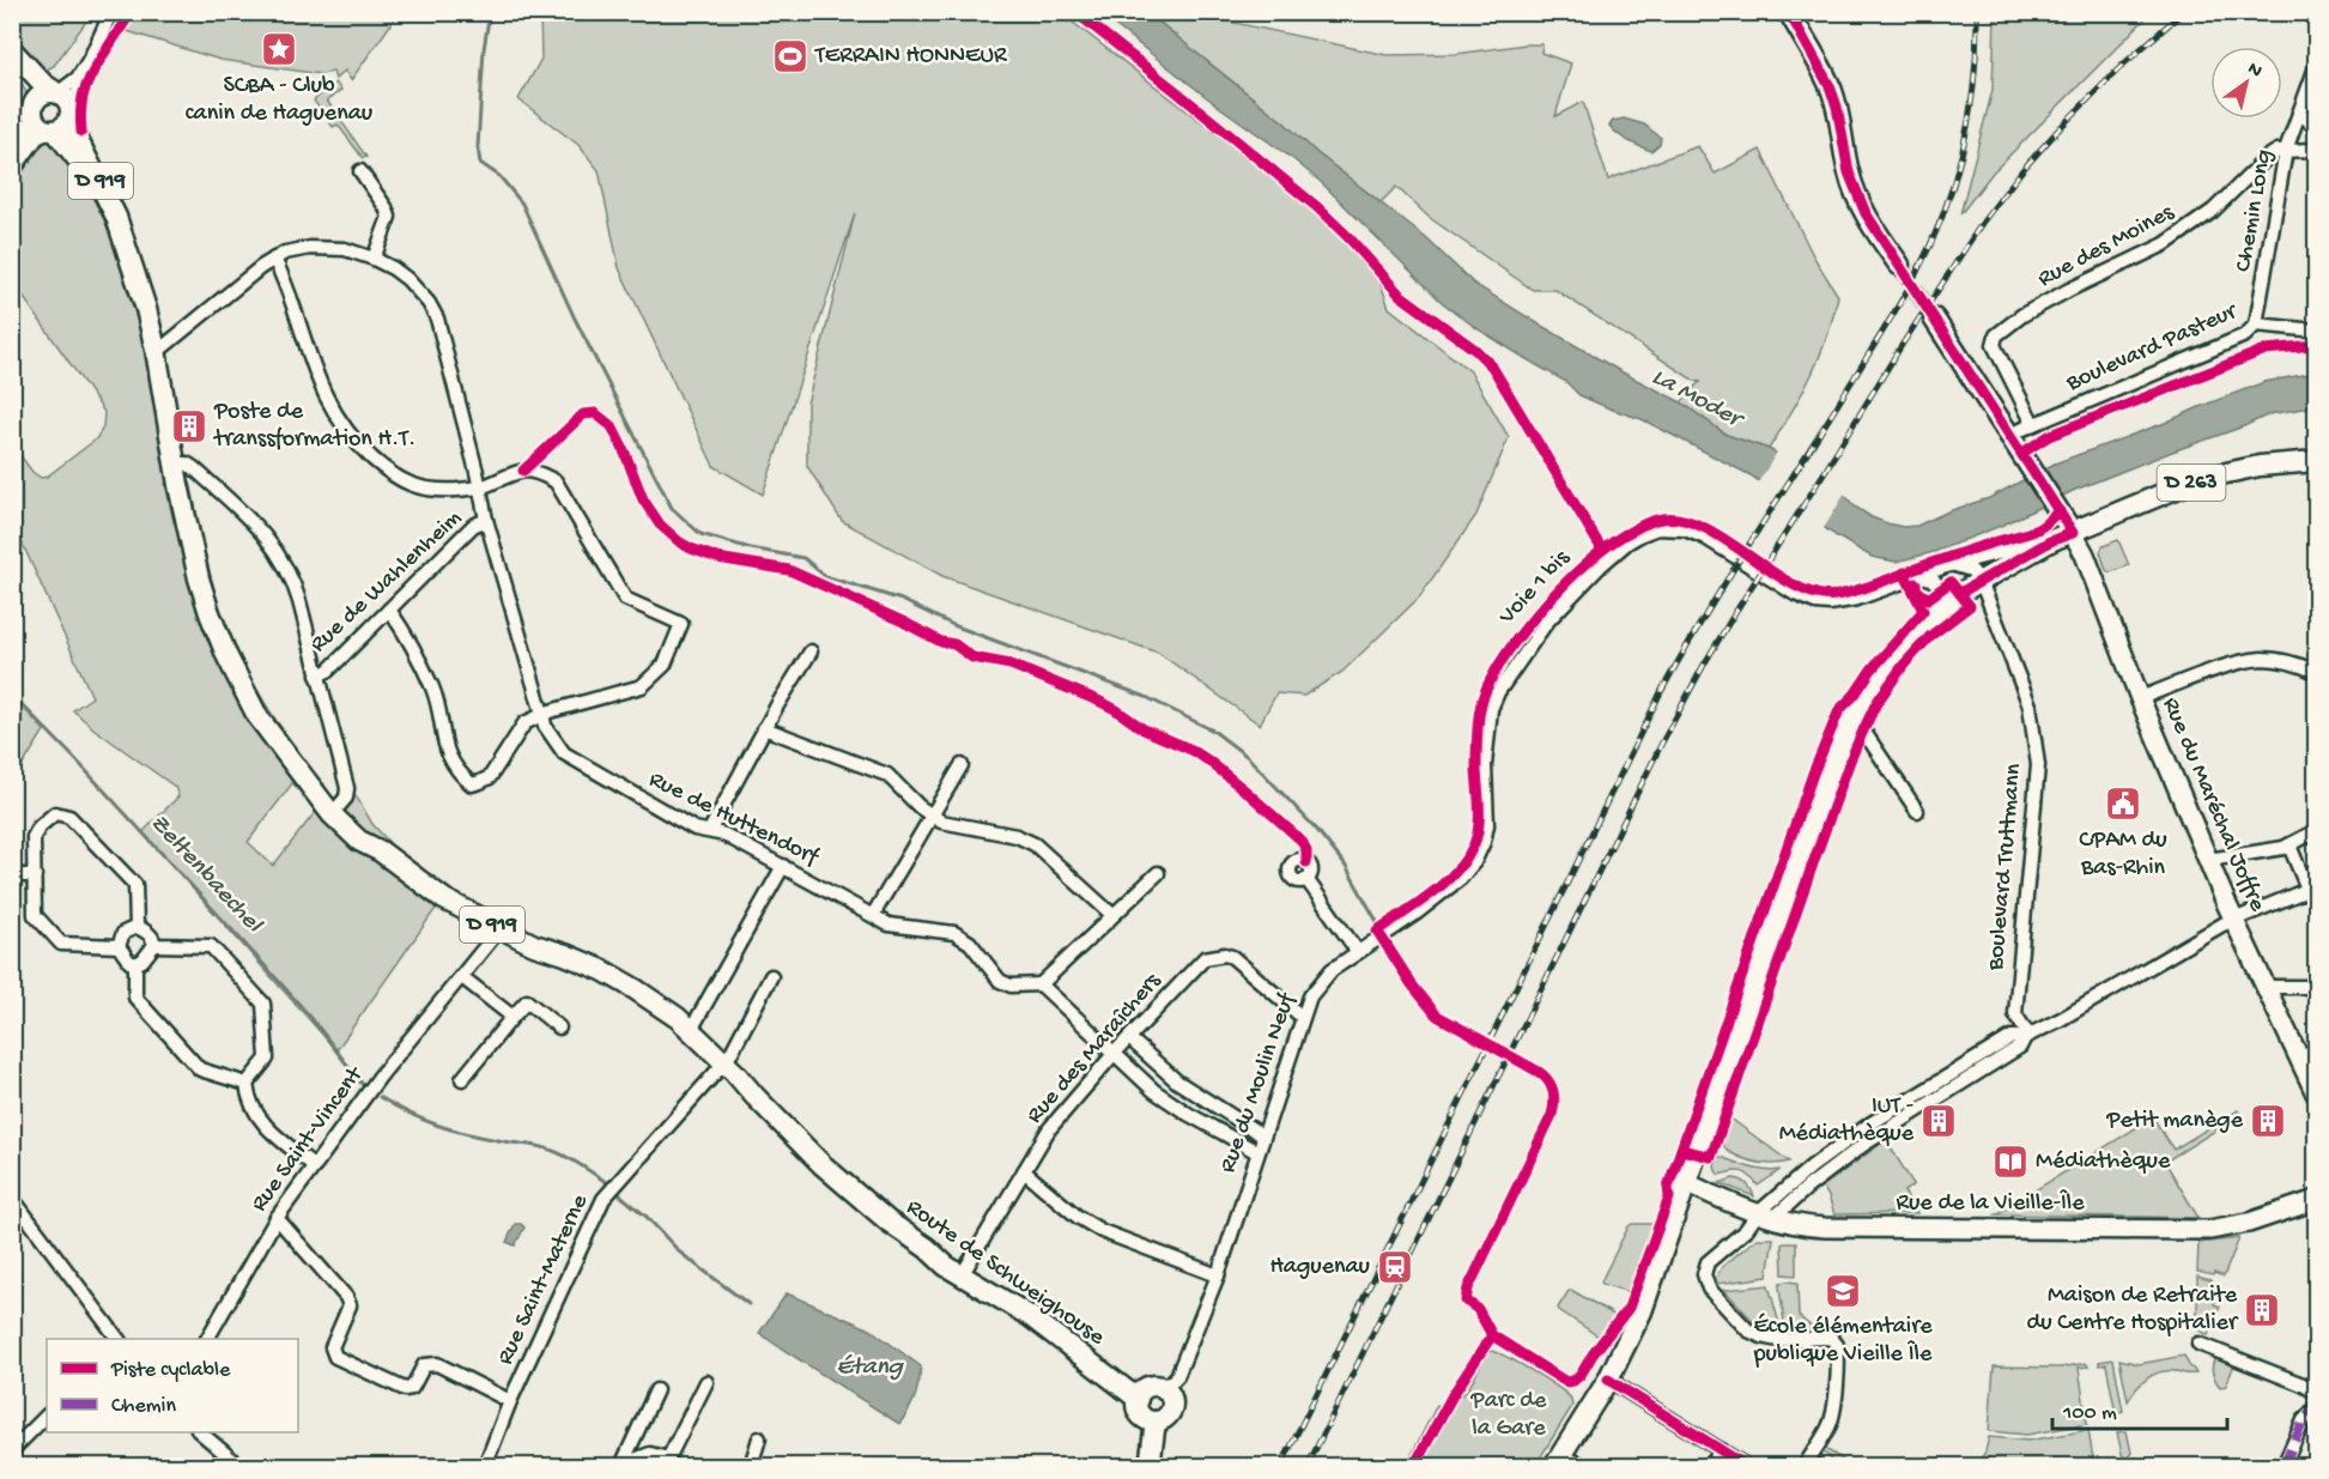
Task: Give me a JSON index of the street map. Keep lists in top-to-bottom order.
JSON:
{
  "streets": {
    "main road": ["D 919", "D 263", "Route de Schweighouse"],
    "street": [
      "Chemin Long",
      "Rue des Moines",
      "Boulevard Pasteur",
      "Rue de Wahlenheim",
      "Rue du Maréchal Joffre",
      "Rue de Huttendorf",
      "Boulevard Truttmann",
      "Rue des Maraîchers",
      "Rue du Moulin Neuf",
      "Rue Saint-Vincent",
      "Rue de la Vieille-Île",
      "Rue Saint-Materne"
    ],
    "cycle path": ["Voie 1 bis"]
  },
  "crossings": [
    ["Chemin Long", "Rue des Moines"],
    ["Chemin Long", "Boulevard Pasteur"],
    ["Rue des Moines", "Boulevard Pasteur"],
    ["D 263", "Rue du Maréchal Joffre"],
    ["Rue de Wahlenheim", "Rue de Huttendorf"],
    ["Rue des Maraîchers", "Rue du Moulin Neuf"],
    ["Rue des Maraîchers", "Route de Schweighouse"],
    ["Rue du Moulin Neuf", "Route de Schweighouse"],
    ["Rue Saint-Vincent", "Route de Schweighouse"],
    ["Route de Schweighouse", "Rue Saint-Materne"]
  ],
  "water": ["La Moder", "Zeltenbaechel", "Étang"],
  "parks": ["Parc de la Gare"],
  "places": {
    "place": ["SCBA - Club canin de Haguenau"],
    "sports": ["TERRAIN HONNEUR"],
    "building": [
      "Poste de transsformation H.T.",
      "IUT - Médiathèque",
      "Petit manège",
      "Maison de Retraite du Centre Hospitalier"
    ],
    "public building": ["CPAM du Bas-Rhin"],
    "library": ["Médiathèque"],
    "station": ["Haguenau"],
    "school or university": ["École élémentaire publique Vieille Île"]
  },
  "legend": ["Piste cyclable", "Chemin"],
  "scale_bar": "100 m",
  "north": "top right"
}
